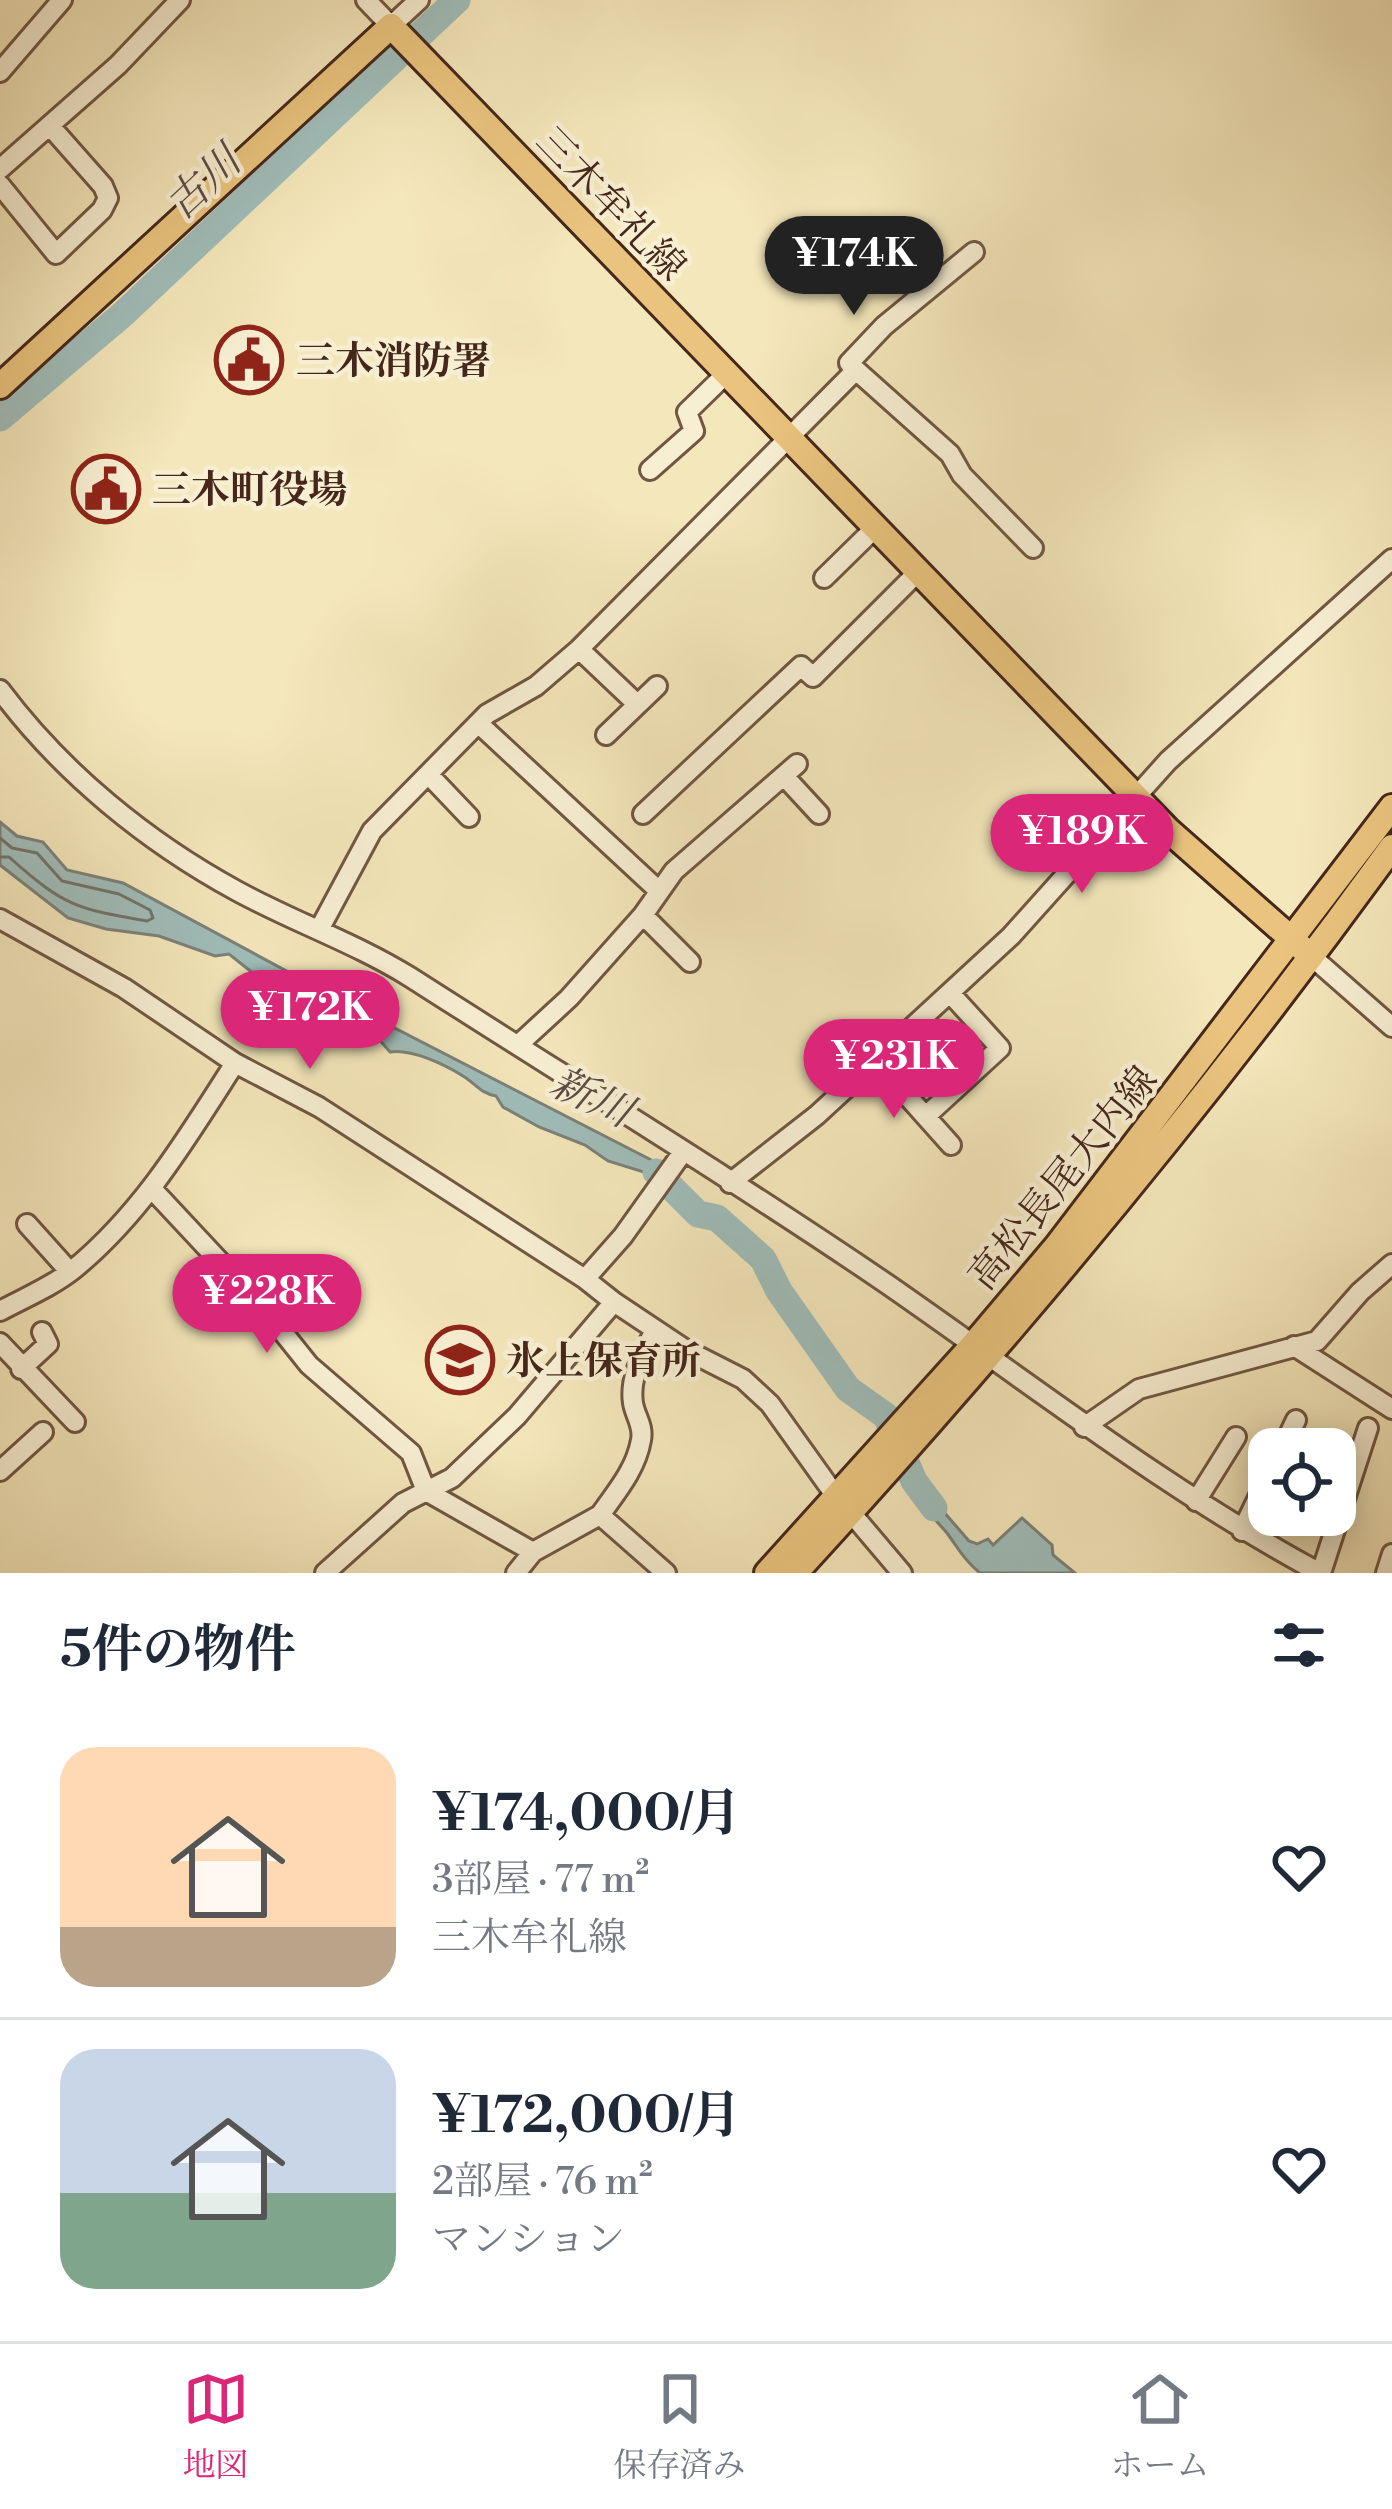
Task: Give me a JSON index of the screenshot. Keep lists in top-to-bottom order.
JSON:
{
  "streets": {
    "main road": ["三木牟礼線", "高松長尾大内線"]
  },
  "crossings": [
    ["三木牟礼線", "高松長尾大内線"]
  ],
  "water": ["古川", "新川"],
  "places": {
    "public building": ["三木消防署", "三木町役場"],
    "school or university": ["氷上保育所"]
  },
  "page": {
    "price": [
      "¥174K",
      "¥189K",
      "¥172K",
      "¥231K",
      "¥228K"
    ],
    "heading": "5件の物件",
    "list": [
      {
        "name": "¥174,000/月",
        "note": "3部屋 · 77 m² · 三木牟礼線"
      },
      {
        "name": "¥172,000/月",
        "note": "2部屋 · 76 m² · マンション"
      }
    ],
    "tabs": ["地図", "保存済み", "ホーム"]
  }
}
